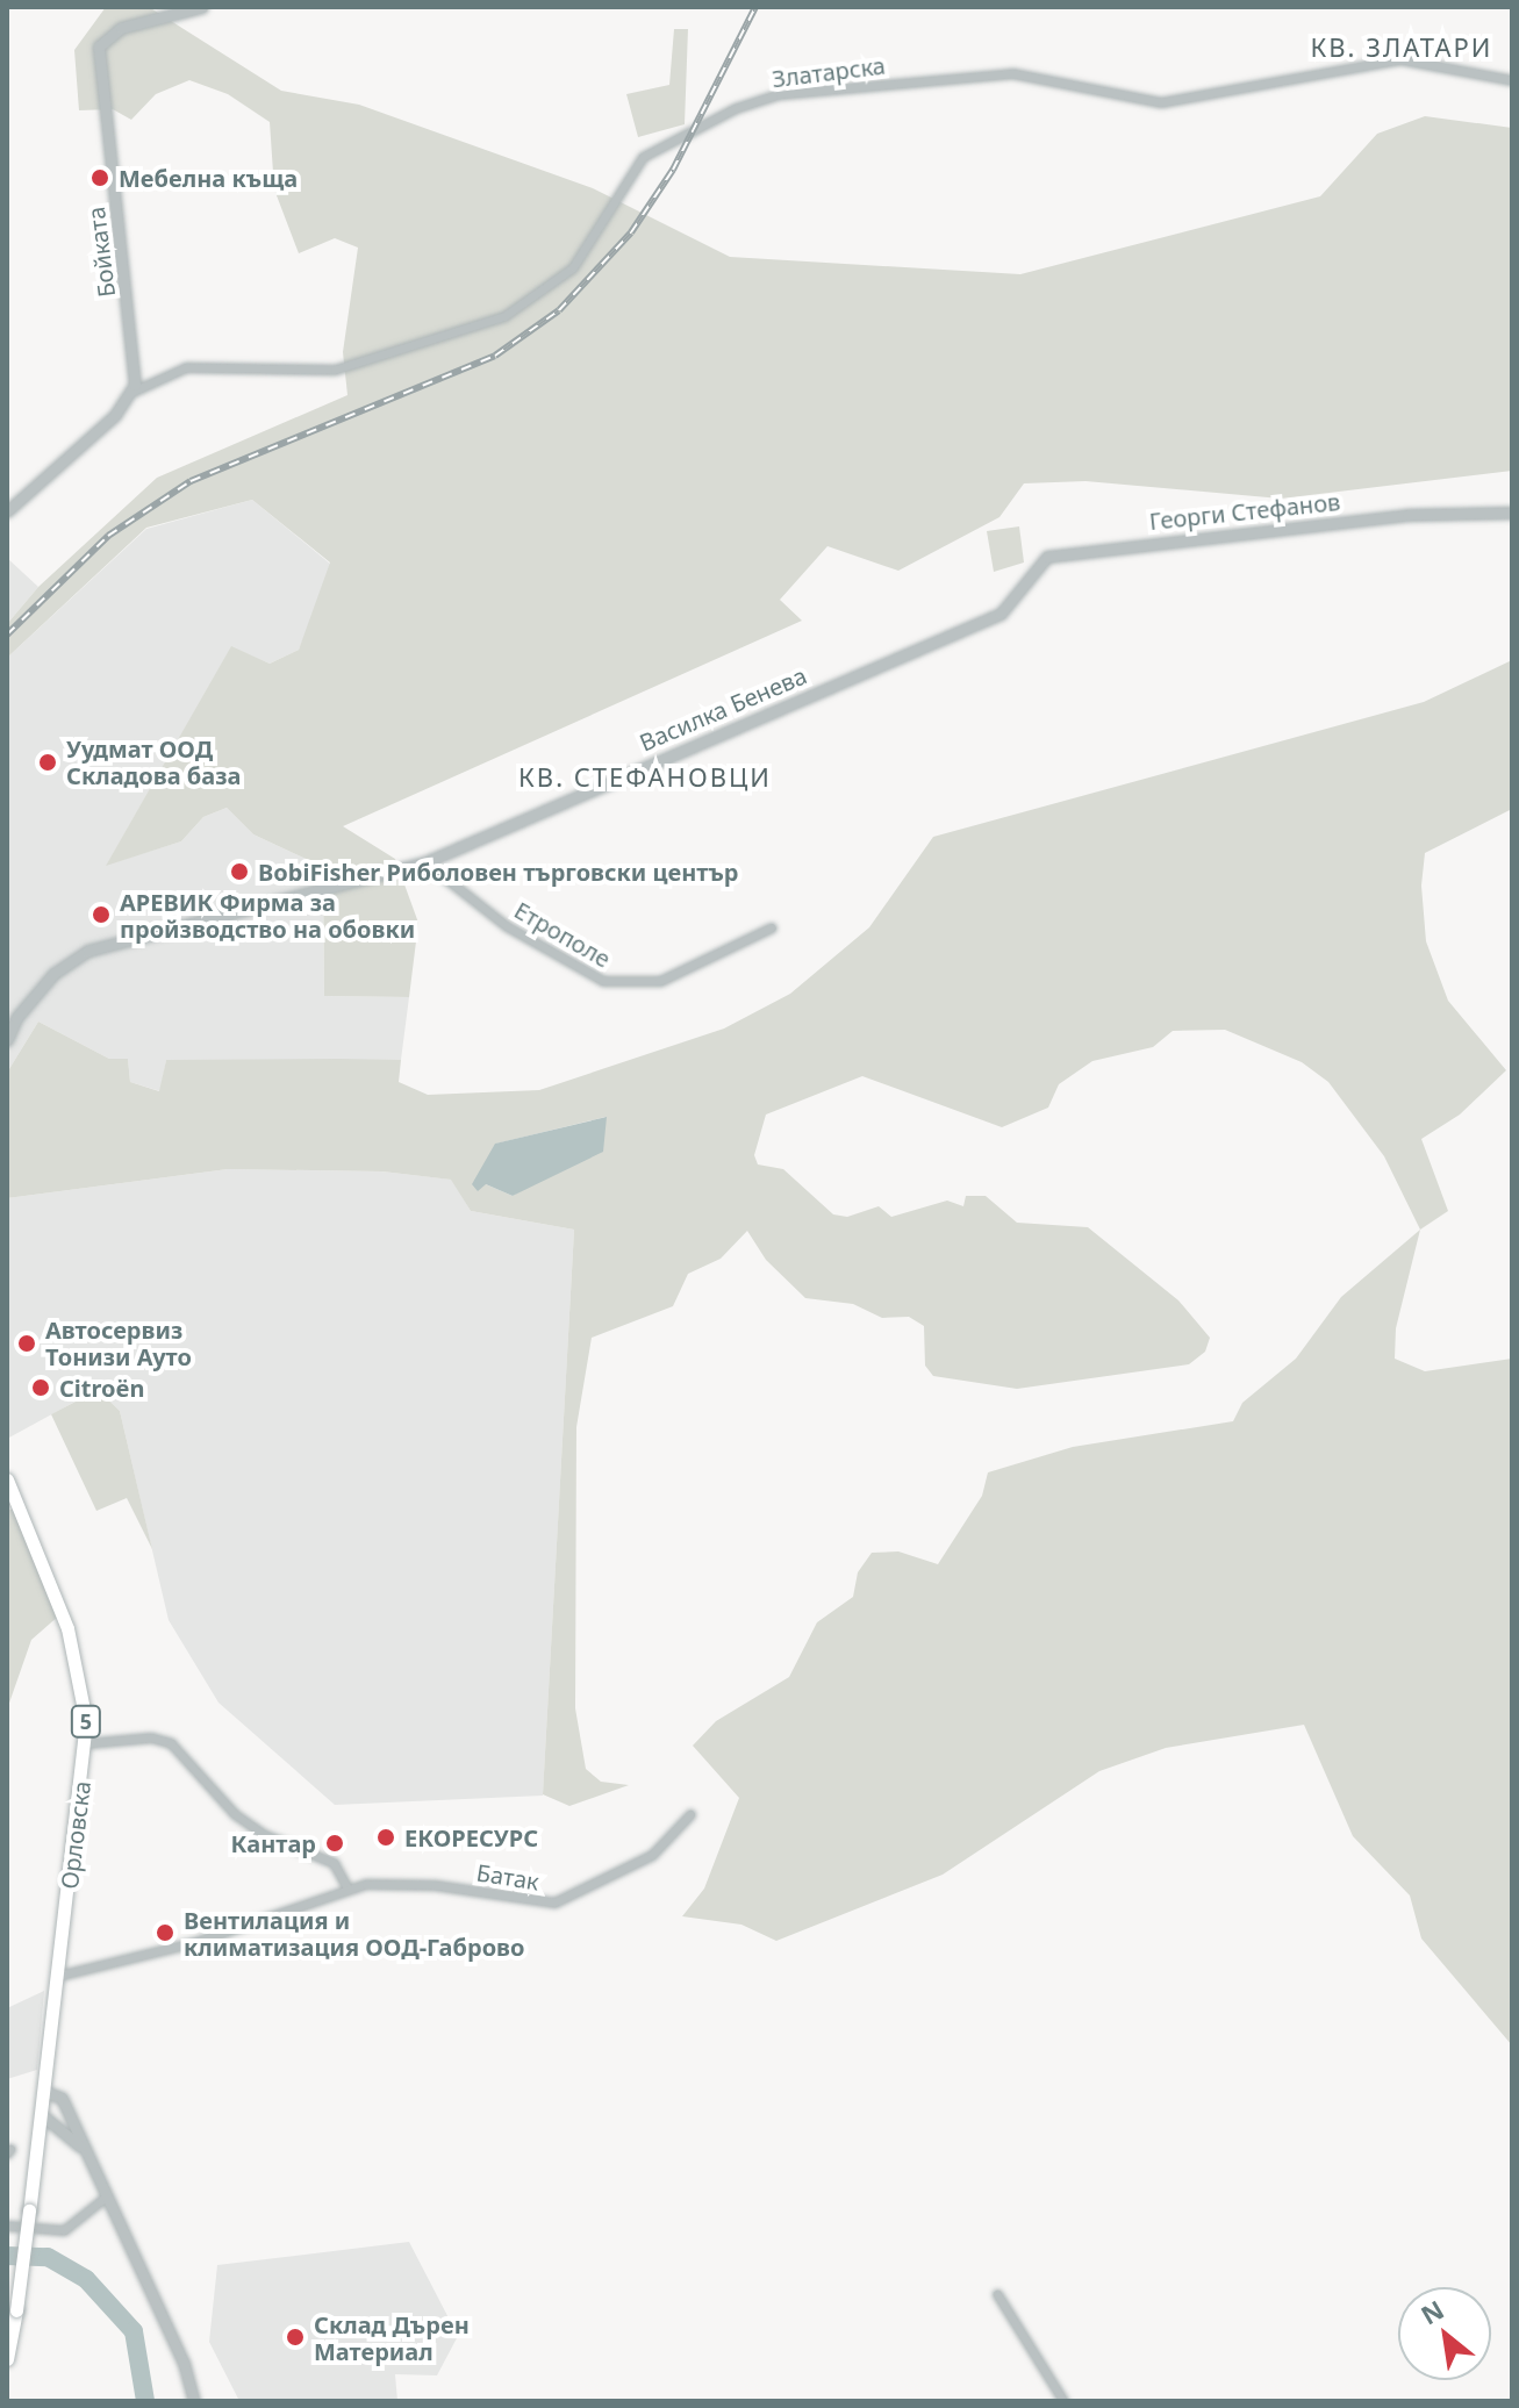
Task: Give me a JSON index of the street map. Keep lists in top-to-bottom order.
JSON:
{
  "streets": {
    "main road": ["5", "Орловска"],
    "street": [
      "Златарска",
      "Бойката",
      "Георги Стефанов",
      "Василка Бенева",
      "Етрополе",
      "Батак"
    ]
  },
  "crossings": [
    ["Златарска", "Бойката"],
    ["Георги Стефанов", "Василка Бенева"],
    ["Василка Бенева", "Етрополе"],
    ["5", "Орловска"],
    ["Орловска", "Батак"]
  ],
  "districts": ["КВ. ЗЛАТАРИ", "КВ. СТЕФАНОВЦИ"],
  "places": [
    "Мебелна къща",
    "Уудмат ООД Складова база",
    "BobiFisher Риболовен търговски център",
    "АРЕВИК Фирма за пройзводство на обовки",
    "Автосервиз Тонизи Ауто",
    "Citroën",
    "ЕКОРЕСУРС",
    "Кантар",
    "Вентилация и климатизация ООД-Габрово",
    "Склад Дърен Материал"
  ],
  "north": "top left"
}
